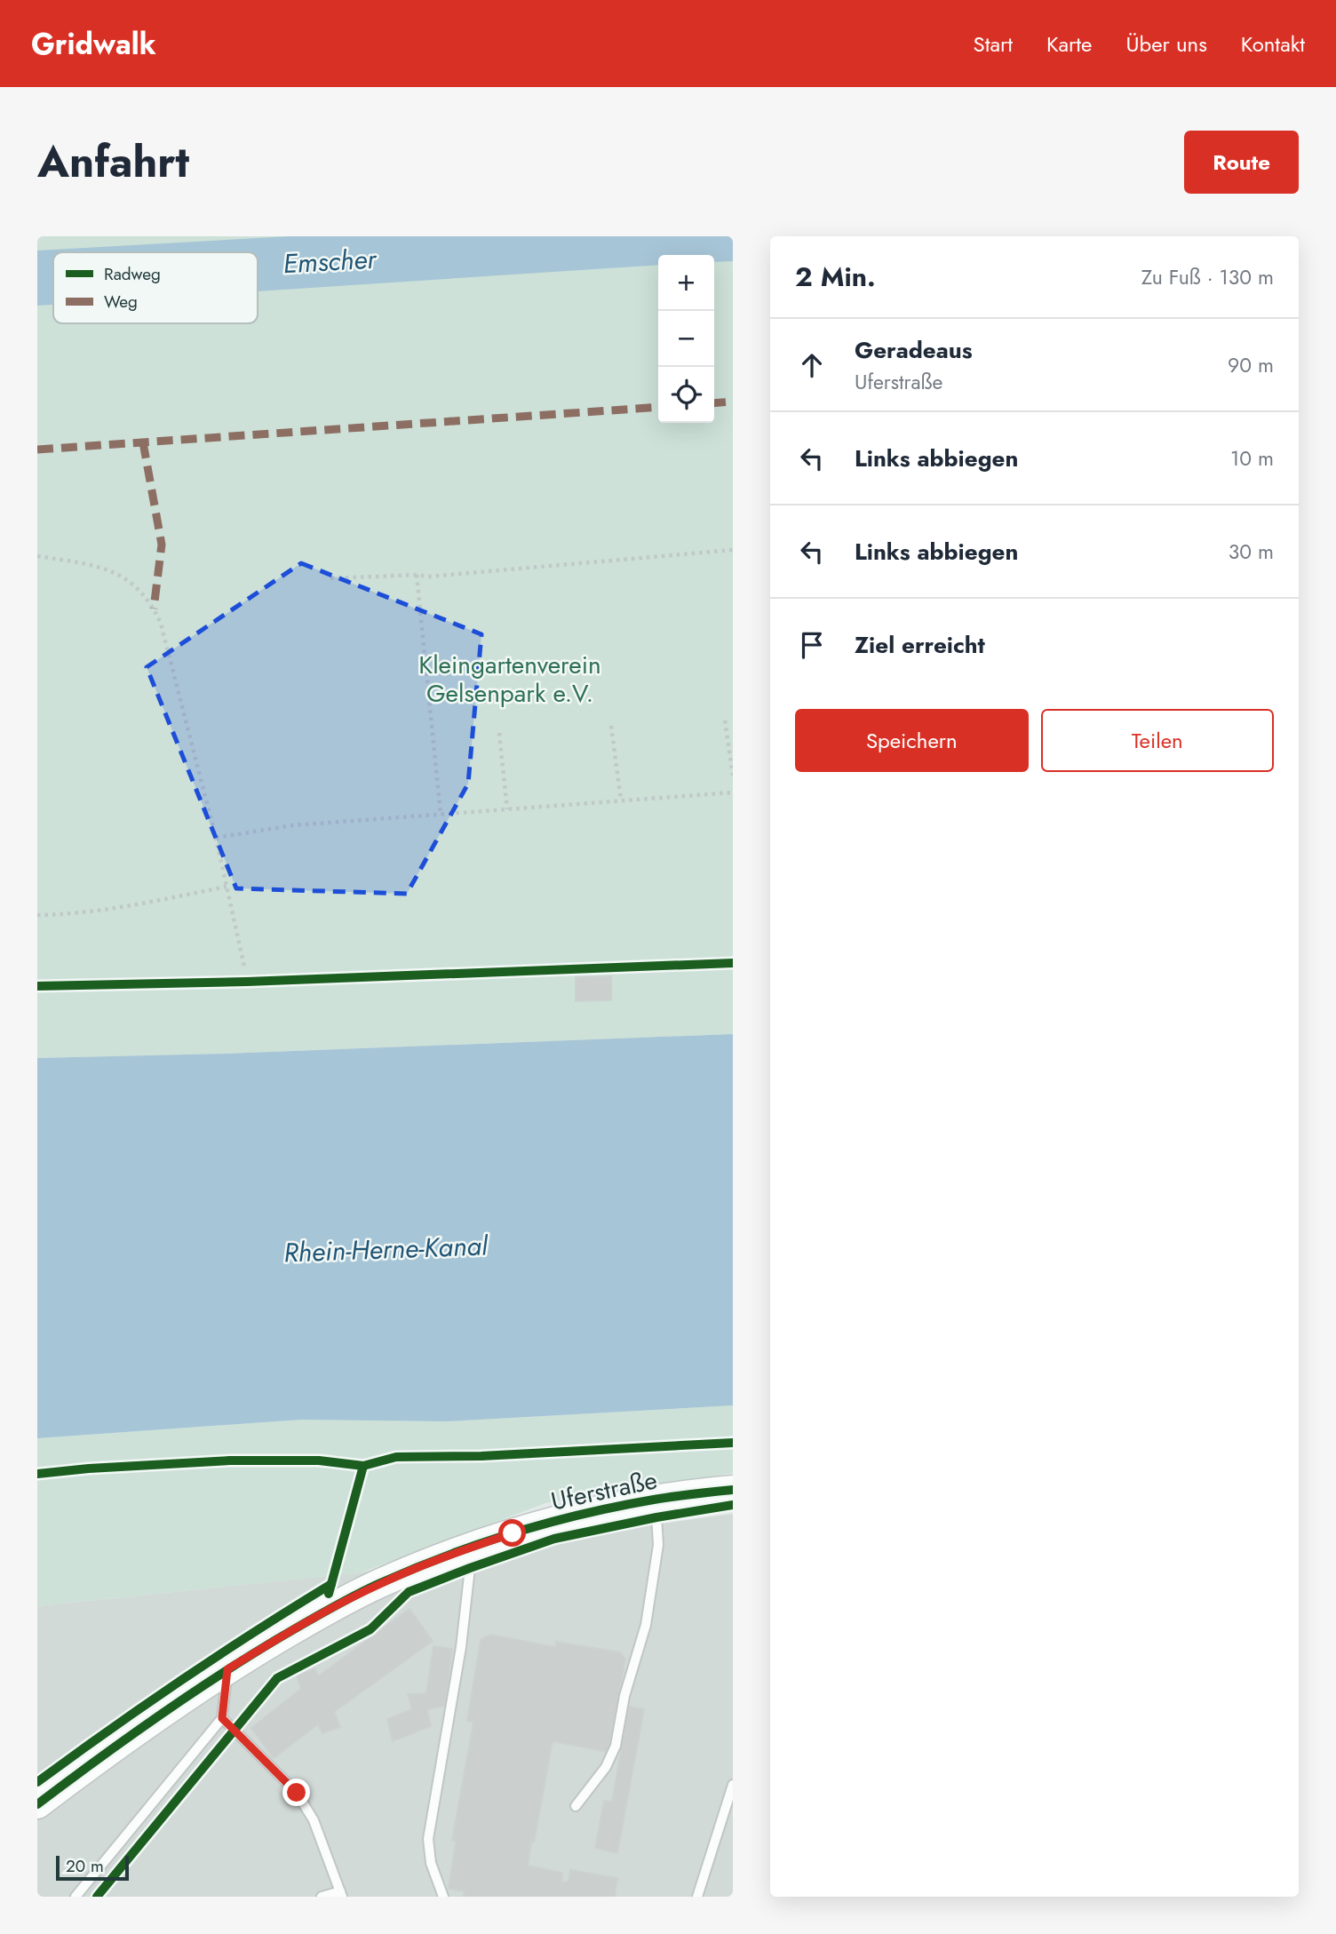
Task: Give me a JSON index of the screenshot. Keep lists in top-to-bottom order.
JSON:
{
  "streets": {
    "main road": ["Uferstraße"]
  },
  "water": ["Emscher", "Rhein-Herne-Kanal"],
  "parks": ["Kleingartenverein Gelsenpark e.V."],
  "legend": ["Radweg", "Weg"],
  "scale_bar": "20 m",
  "page": {
    "header": "Gridwalk",
    "nav": [
      "Start",
      "Karte",
      "Über uns",
      "Kontakt"
    ],
    "title": "Anfahrt",
    "buttons": [
      "Route",
      ["Speichern", "Teilen"]
    ],
    "heading": ["2 Min.", "Zu Fuß · 130 m"],
    "map_buttons": ["+", "−"],
    "list": [
      ["Geradeaus", "Uferstraße", "90 m"],
      ["Links abbiegen", "10 m"],
      ["Links abbiegen", "30 m"],
      "Ziel erreicht"
    ],
    "scale": "20 m"
  }
}
